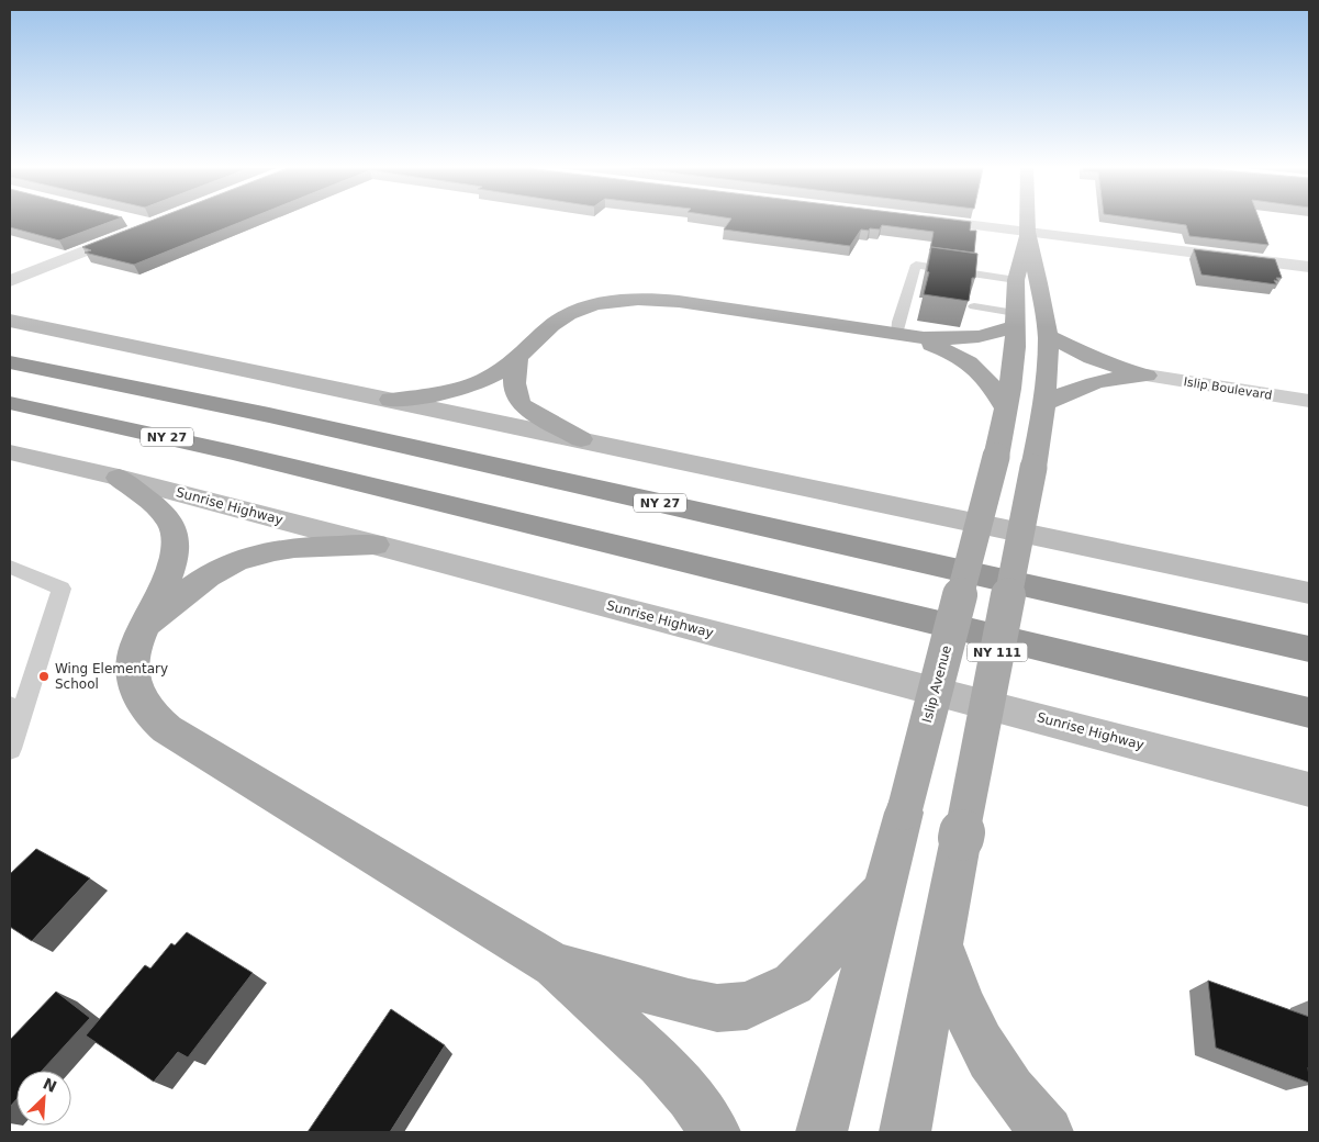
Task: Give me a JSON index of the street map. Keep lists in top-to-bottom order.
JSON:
{
  "streets": {
    "highway": ["NY 27"],
    "main road": ["Sunrise Highway", "NY 111", "Islip Avenue"],
    "street": ["Islip Boulevard"]
  },
  "places": ["Wing Elementary School"],
  "north": "top right"
}
